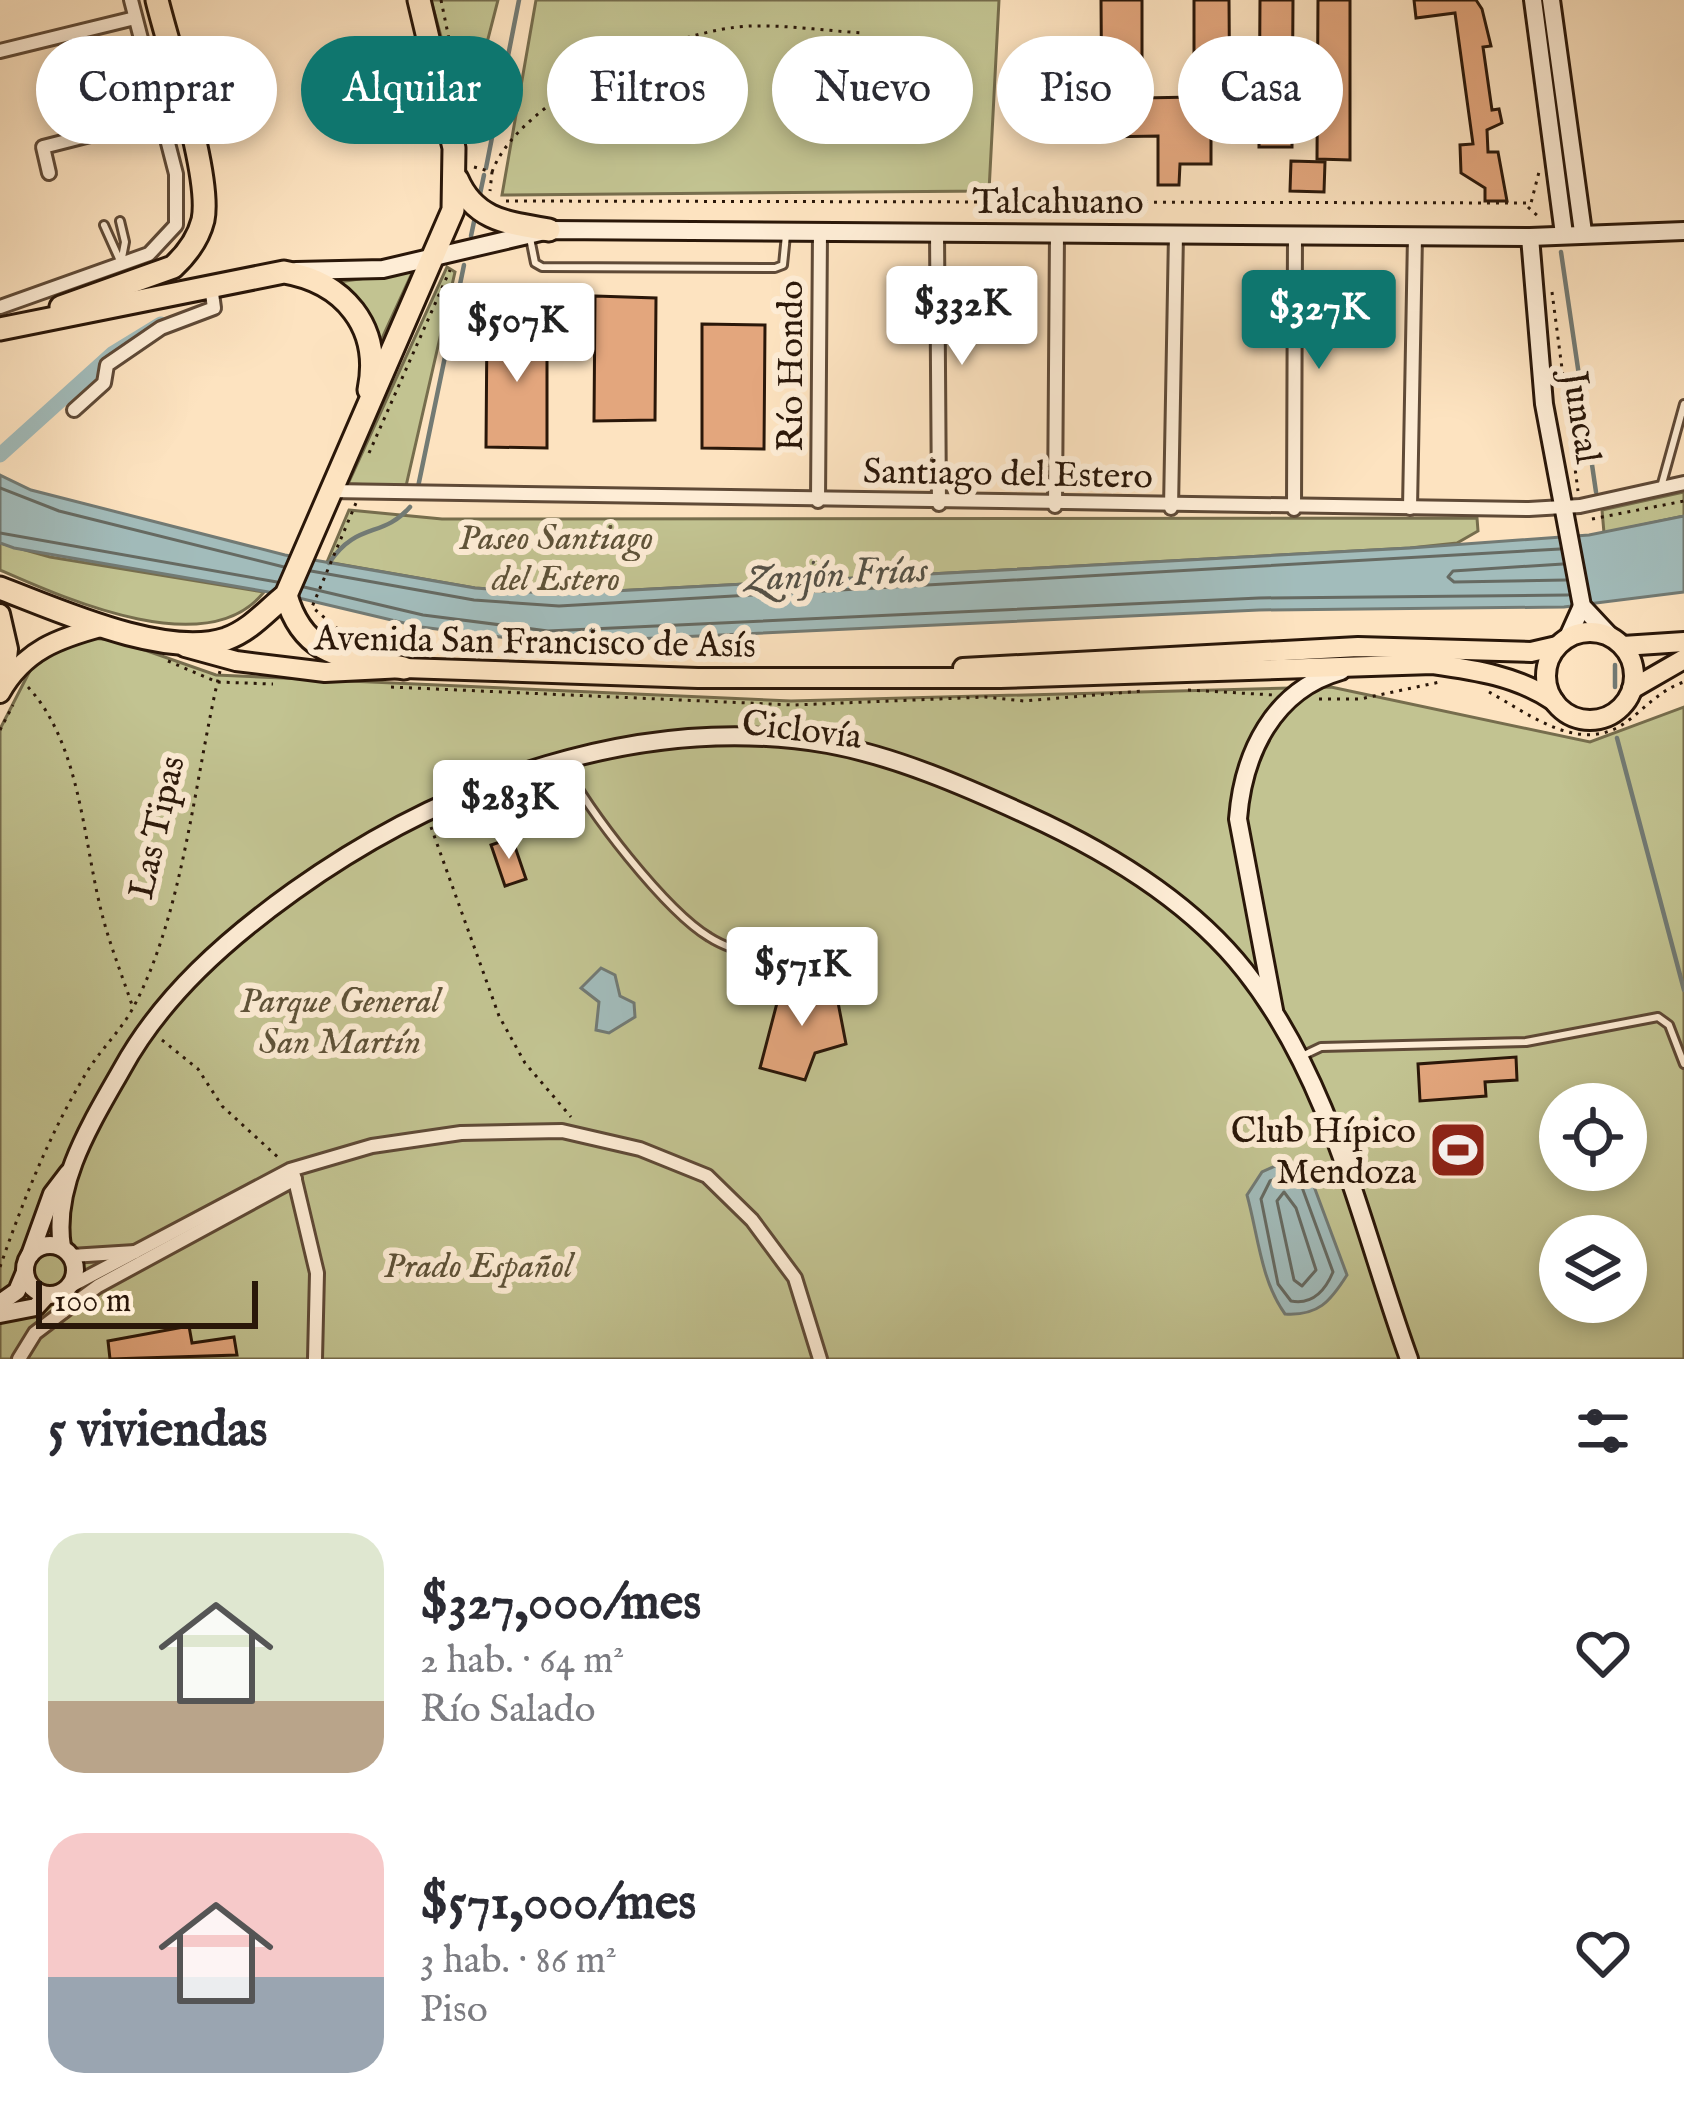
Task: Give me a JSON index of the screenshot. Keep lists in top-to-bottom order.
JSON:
{
  "streets": {
    "main road": ["Avenida San Francisco de Asís"],
    "street": [
      "Talcahuano",
      "Río Hondo",
      "Juncal",
      "Santiago del Estero"
    ],
    "path": ["Las Tipas"]
  },
  "crossings": [
    ["Talcahuano", "Río Hondo"],
    ["Talcahuano", "Juncal"],
    ["Río Hondo", "Santiago del Estero"],
    ["Juncal", "Santiago del Estero"],
    ["Avenida San Francisco de Asís", "Las Tipas"]
  ],
  "water": ["Zanjón Frías"],
  "parks": ["Paseo Santiago del Estero", "Parque General San Martín", "Prado Español"],
  "places": {
    "sports": ["Club Hípico Mendoza"]
  },
  "scale_bar": "100 m",
  "page": {
    "chip": [
      "Comprar",
      "Alquilar",
      "Filtros",
      "Nuevo",
      "Piso",
      "Casa"
    ],
    "price": [
      "$332K",
      "$327K",
      "$507K",
      "$283K",
      "$571K"
    ],
    "scale": "100 m",
    "heading": "5 viviendas",
    "list": [
      {
        "name": "$327,000/mes",
        "note": "2 hab. · 64 m² · Río Salado"
      },
      {
        "name": "$571,000/mes",
        "note": "3 hab. · 86 m² · Piso"
      }
    ]
  }
}
